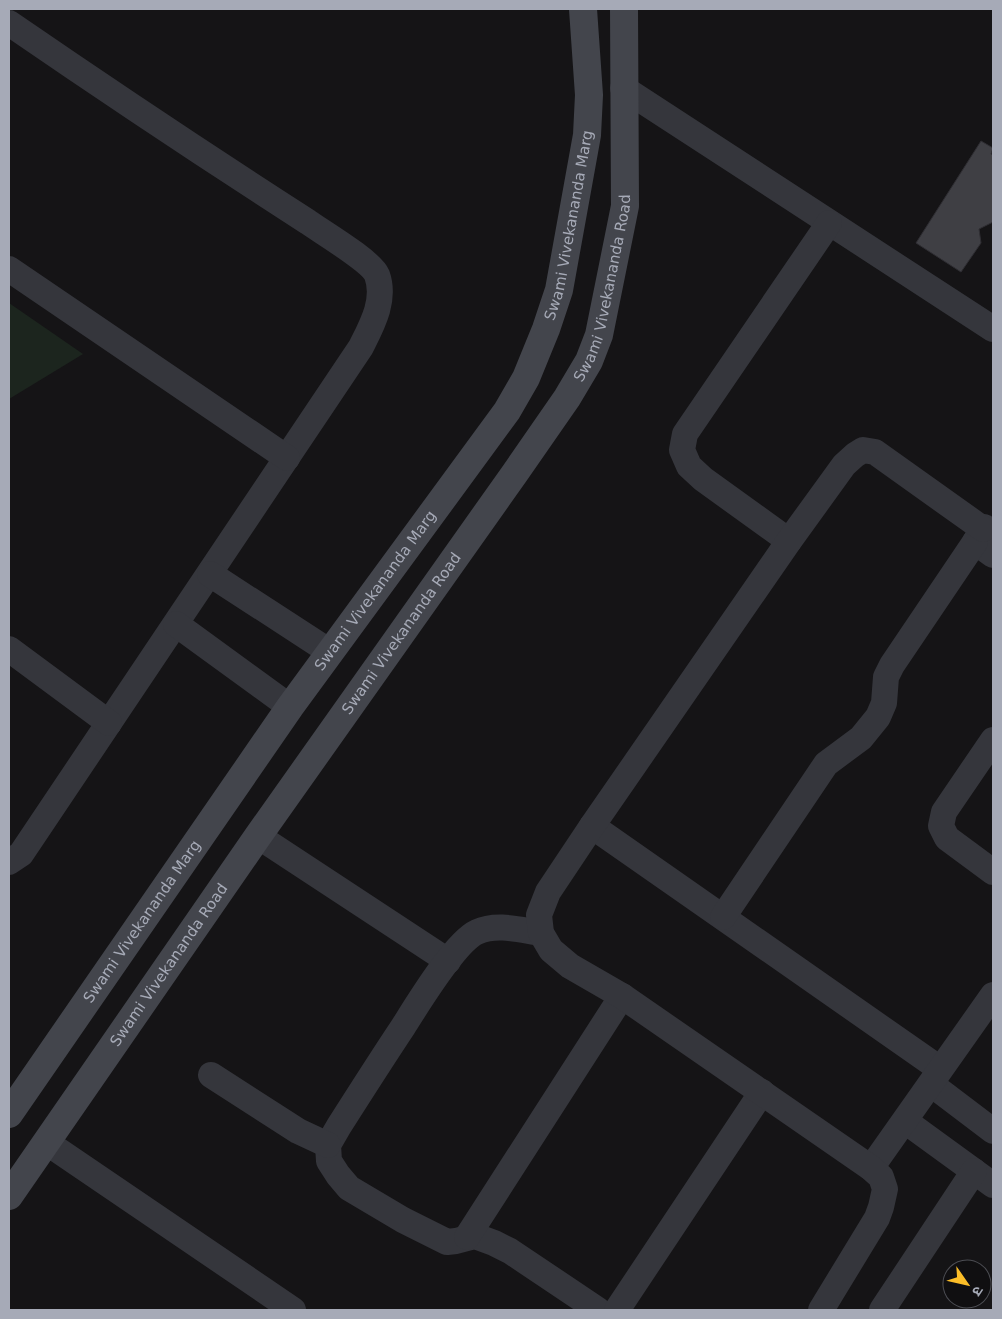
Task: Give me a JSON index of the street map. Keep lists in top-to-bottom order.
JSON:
{
  "streets": {
    "street": ["Swami Vivekananda Marg", "Swami Vivekananda Road"]
  },
  "north": "bottom right"
}
